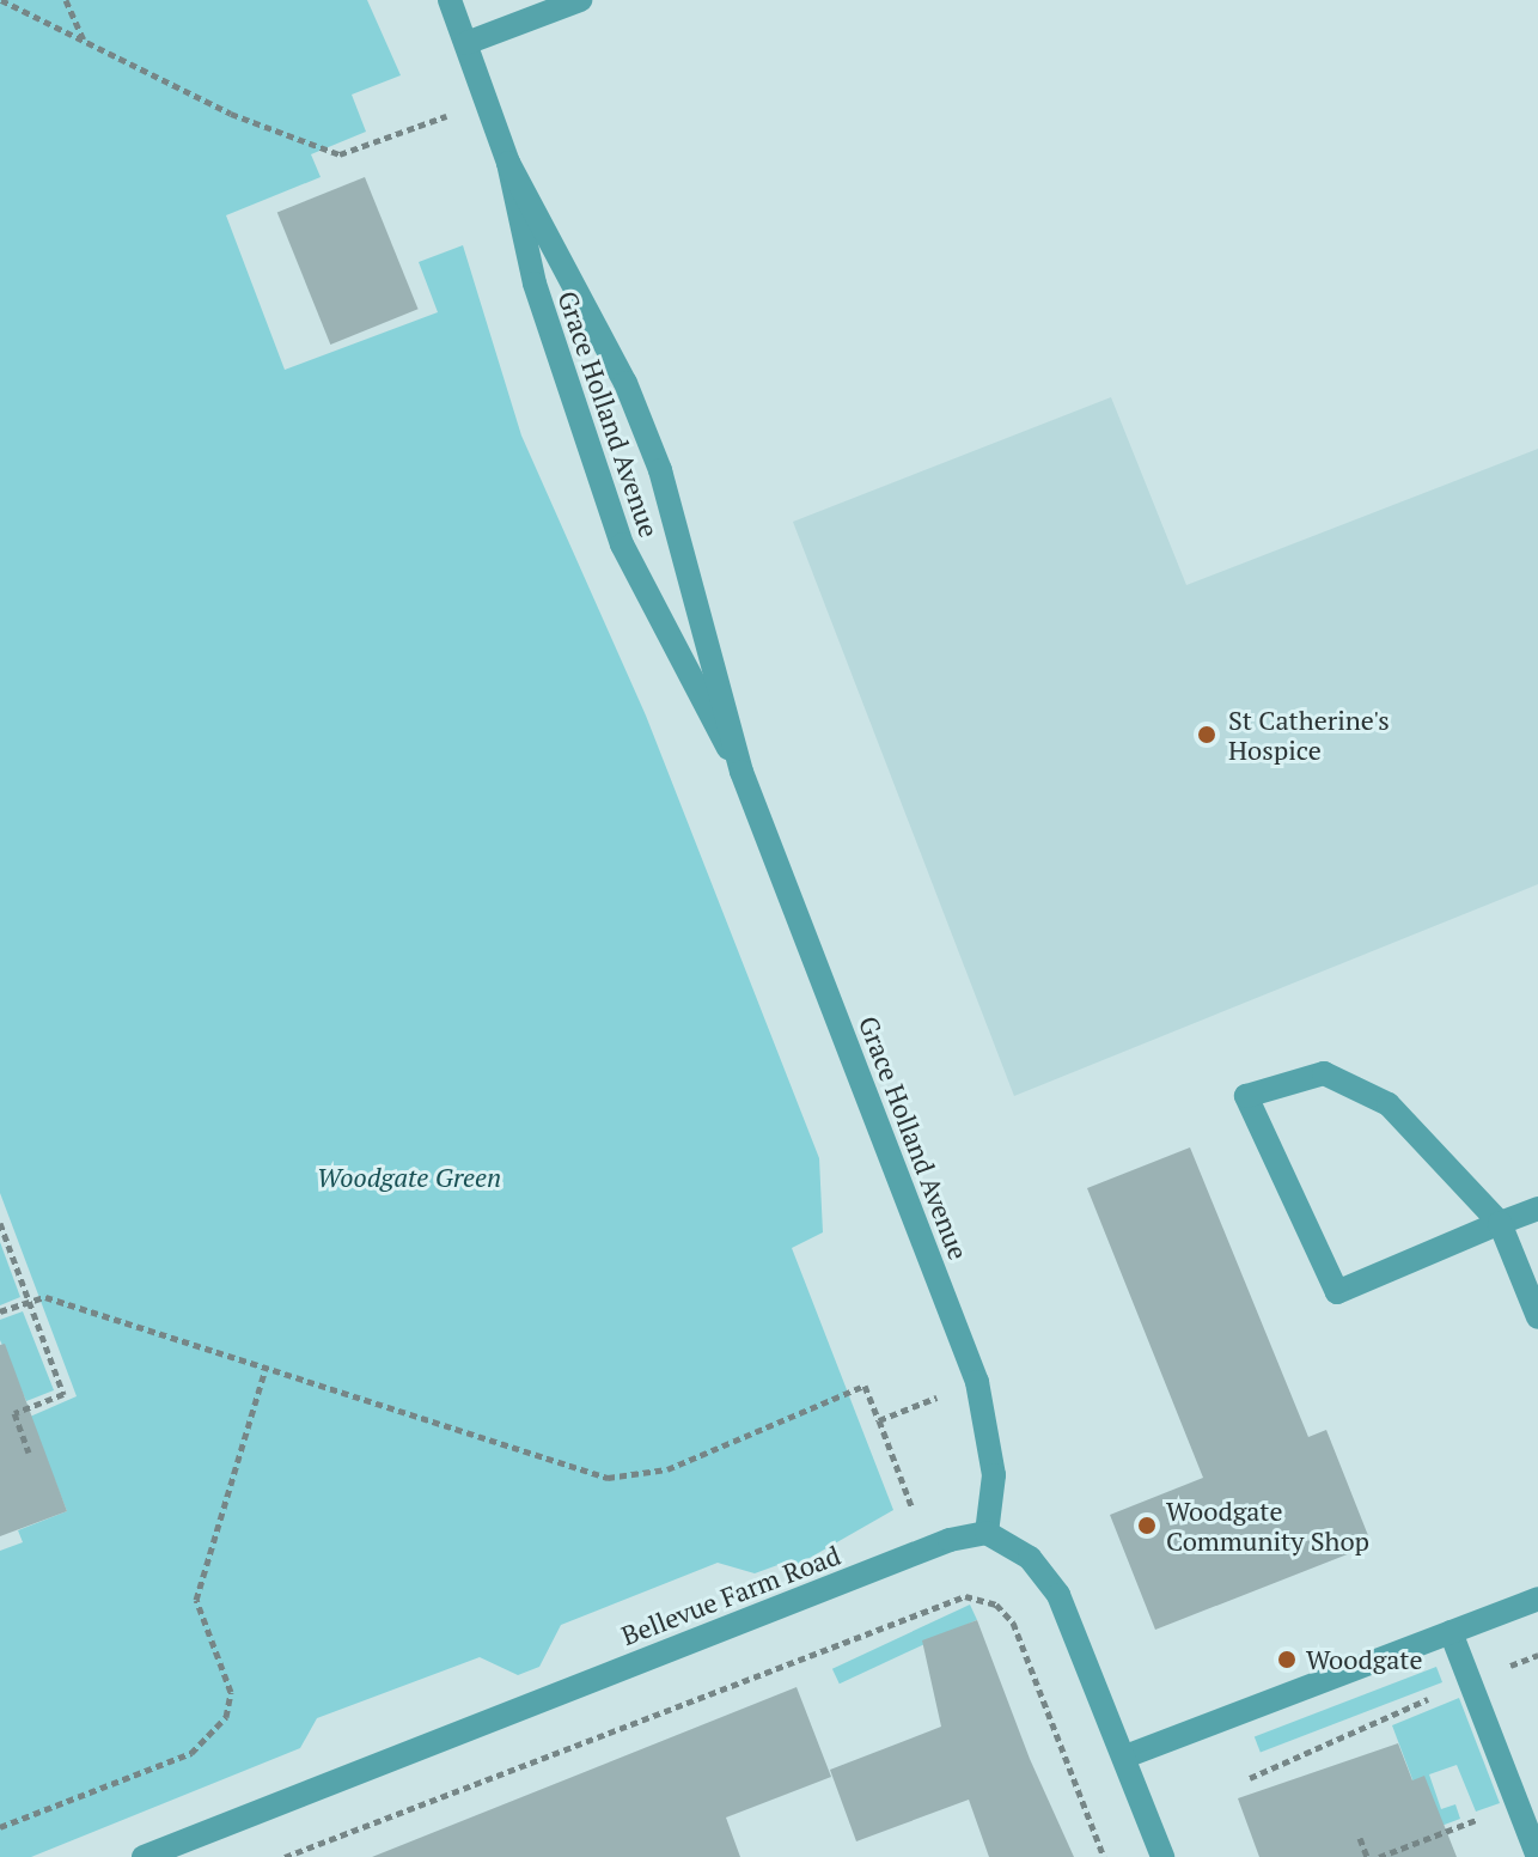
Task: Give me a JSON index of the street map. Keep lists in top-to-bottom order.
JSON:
{
  "streets": {
    "street": ["Grace Holland Avenue", "Bellevue Farm Road"]
  },
  "crossings": [
    ["Grace Holland Avenue", "Bellevue Farm Road"]
  ],
  "parks": ["Woodgate Green"],
  "places": ["St Catherine's Hospice", "Woodgate Community Shop", "Woodgate"]
}
